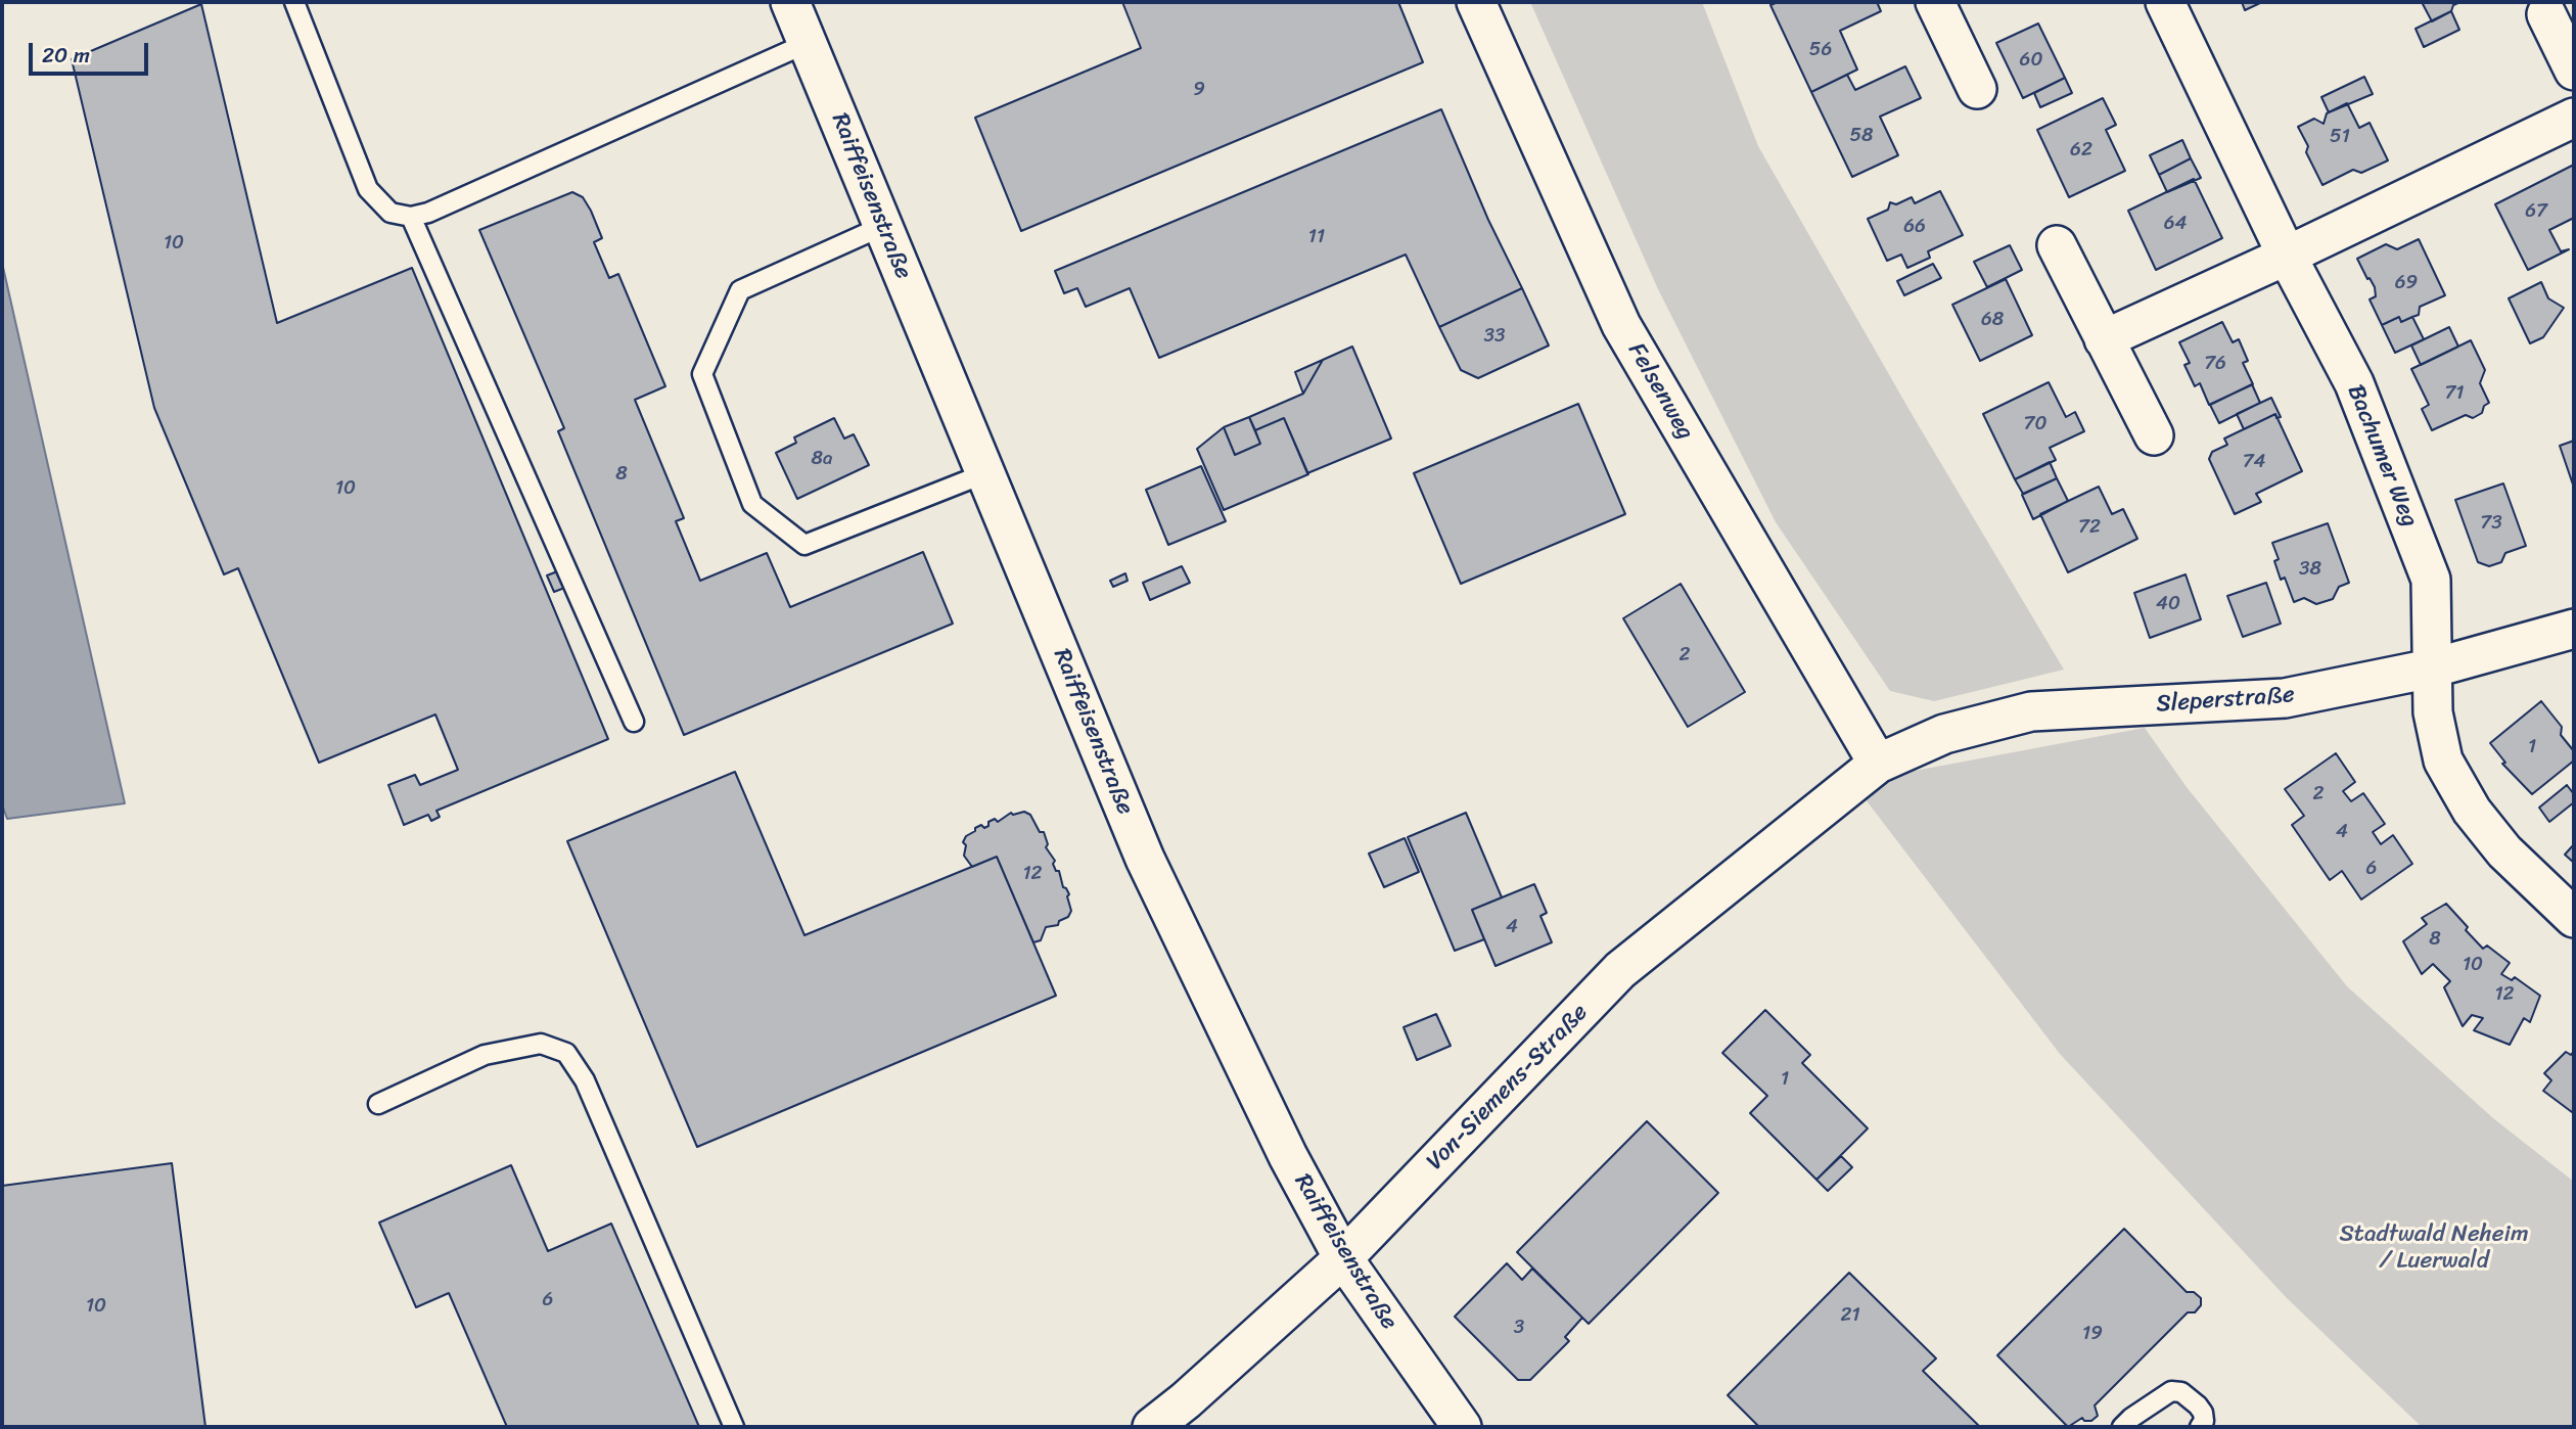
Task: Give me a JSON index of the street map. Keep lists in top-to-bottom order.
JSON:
{
  "streets": {
    "street": [
      "Raiffeisenstraße",
      "Felsenweg",
      "Bachumer Weg",
      "Sleperstraße",
      "Von-Siemens-Straße"
    ]
  },
  "crossings": [
    ["Raiffeisenstraße", "Von-Siemens-Straße"],
    ["Felsenweg", "Sleperstraße"],
    ["Felsenweg", "Von-Siemens-Straße"],
    ["Bachumer Weg", "Sleperstraße"],
    ["Sleperstraße", "Von-Siemens-Straße"]
  ],
  "parks": ["Stadtwald Neheim / Luerwald"],
  "house_numbers": [
    "56",
    "60",
    "9",
    "58",
    "51",
    "62",
    "67",
    "64",
    "66",
    "11",
    "10",
    "69",
    "68",
    "33",
    "76",
    "71",
    "70",
    "8a",
    "74",
    "8",
    "10",
    "73",
    "72",
    "38",
    "40",
    "2",
    "1",
    "2",
    "4",
    "6",
    "12",
    "4",
    "8",
    "10",
    "12",
    "1",
    "6",
    "10",
    "21",
    "3",
    "19"
  ],
  "scale_bar": "20 m"
}
